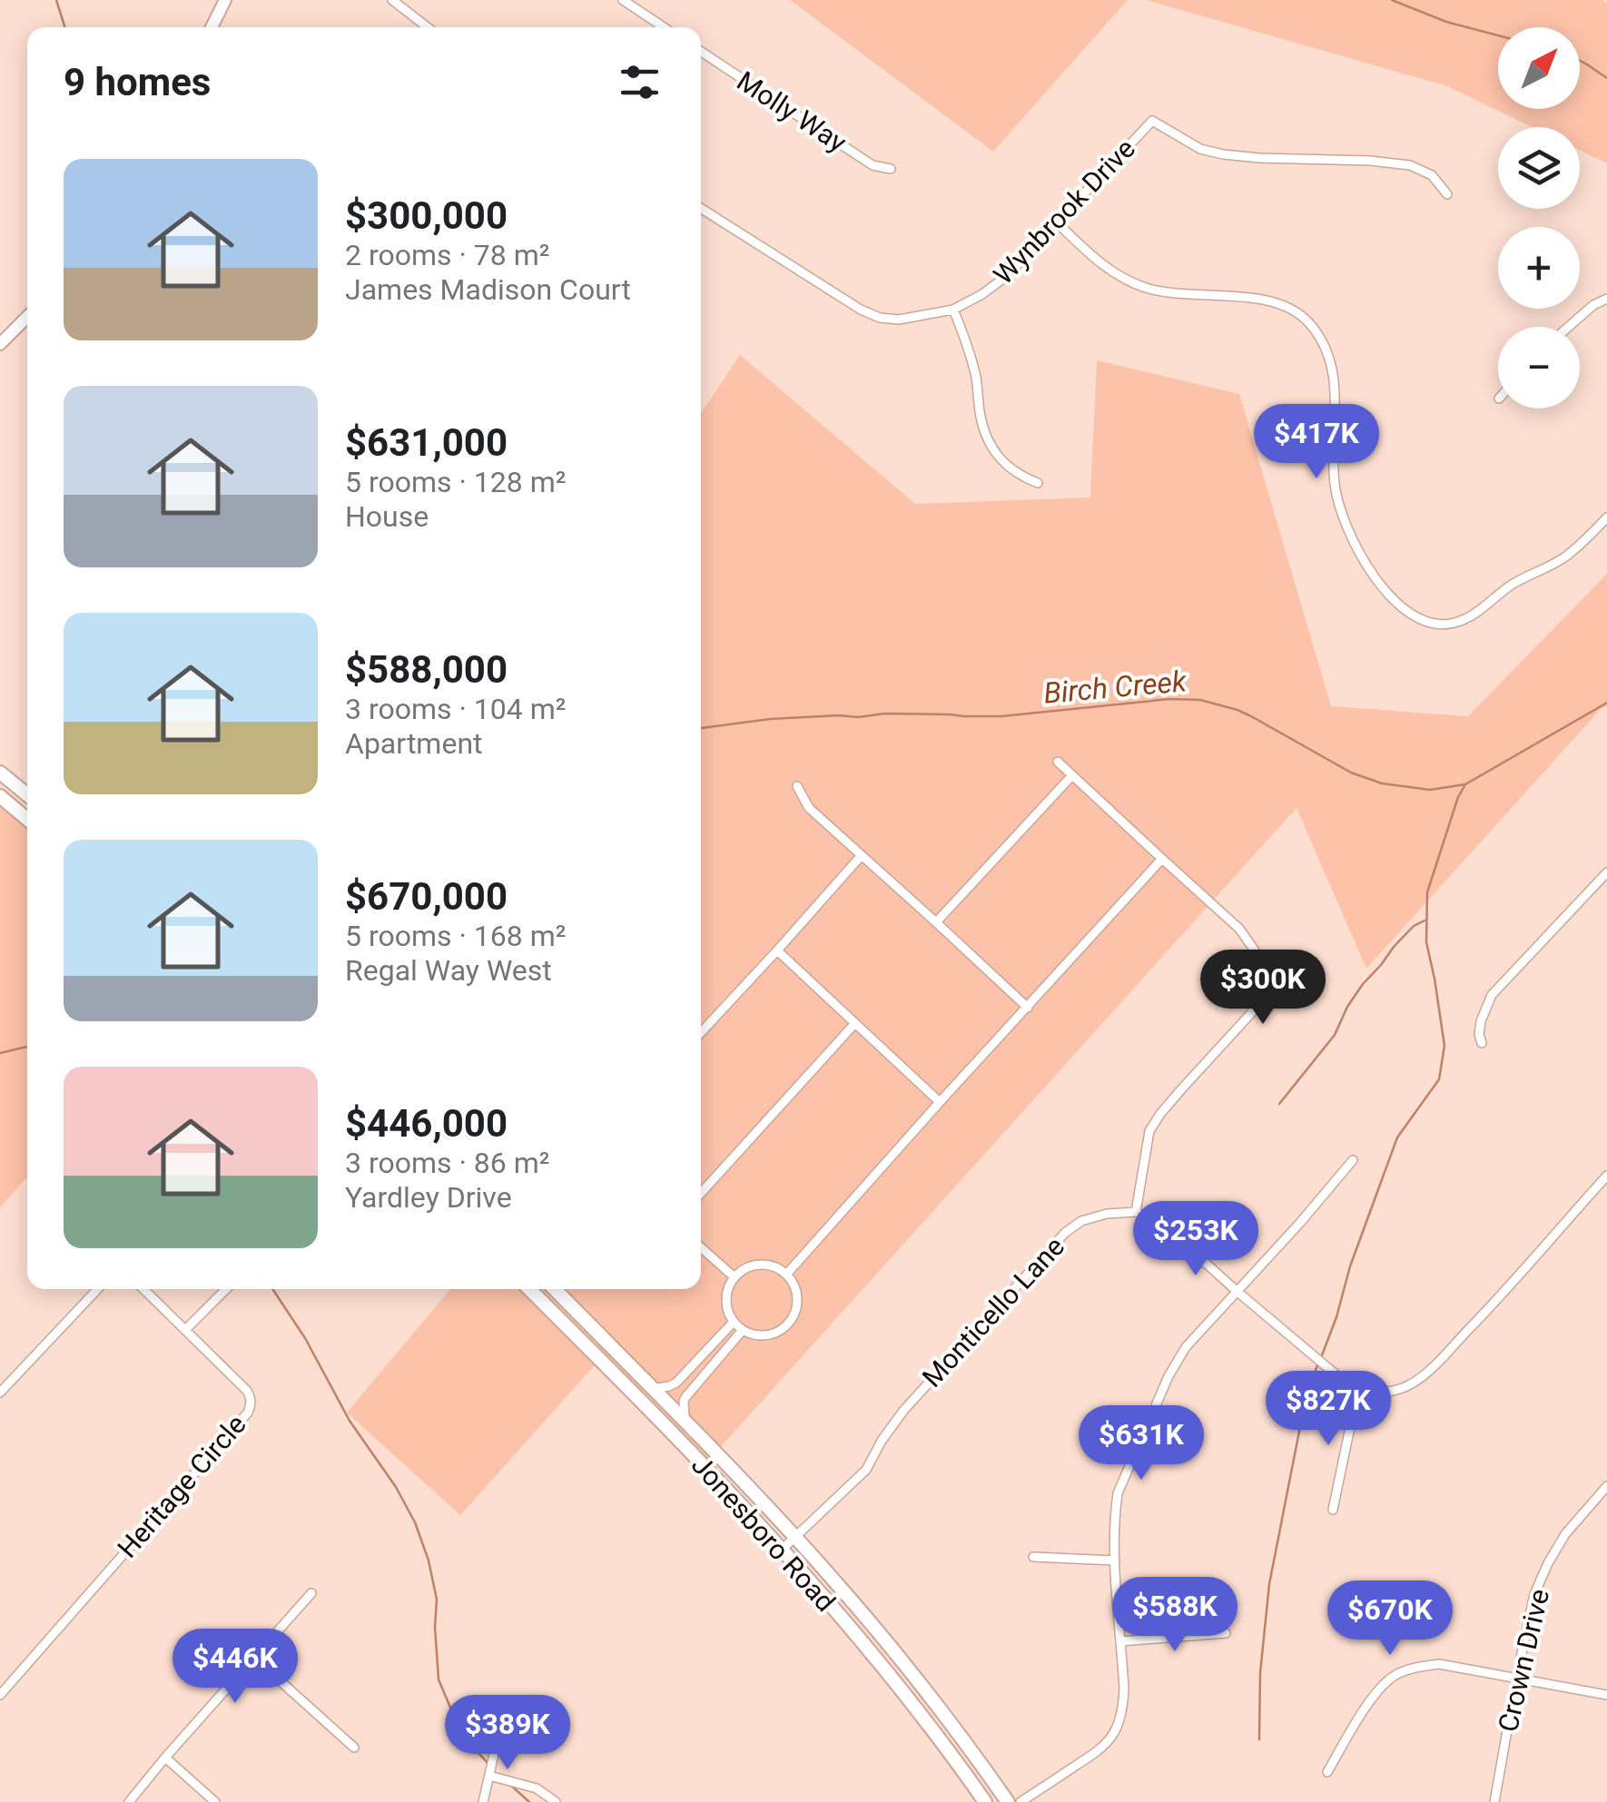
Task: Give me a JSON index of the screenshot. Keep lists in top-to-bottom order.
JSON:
{
  "streets": {
    "main road": ["Jonesboro Road"],
    "street": [
      "Molly Way",
      "Wynbrook Drive",
      "Monticello Lane",
      "Heritage Circle",
      "Crown Drive"
    ]
  },
  "crossings": [
    ["Monticello Lane", "Jonesboro Road"]
  ],
  "water": ["Birch Creek"],
  "north": "top right",
  "page": {
    "map_buttons": ["+", "−"],
    "heading": "9 homes",
    "list": [
      {
        "name": "$300,000",
        "note": "2 rooms · 78 m² · James Madison Court"
      },
      {
        "name": "$631,000",
        "note": "5 rooms · 128 m² · House"
      },
      {
        "name": "$588,000",
        "note": "3 rooms · 104 m² · Apartment"
      },
      {
        "name": "$670,000",
        "note": "5 rooms · 168 m² · Regal Way West"
      },
      {
        "name": "$446,000",
        "note": "3 rooms · 86 m² · Yardley Drive"
      }
    ],
    "price": [
      "$417K",
      "$300K",
      "$253K",
      "$827K",
      "$631K",
      "$588K",
      "$670K",
      "$446K",
      "$389K"
    ]
  }
}
